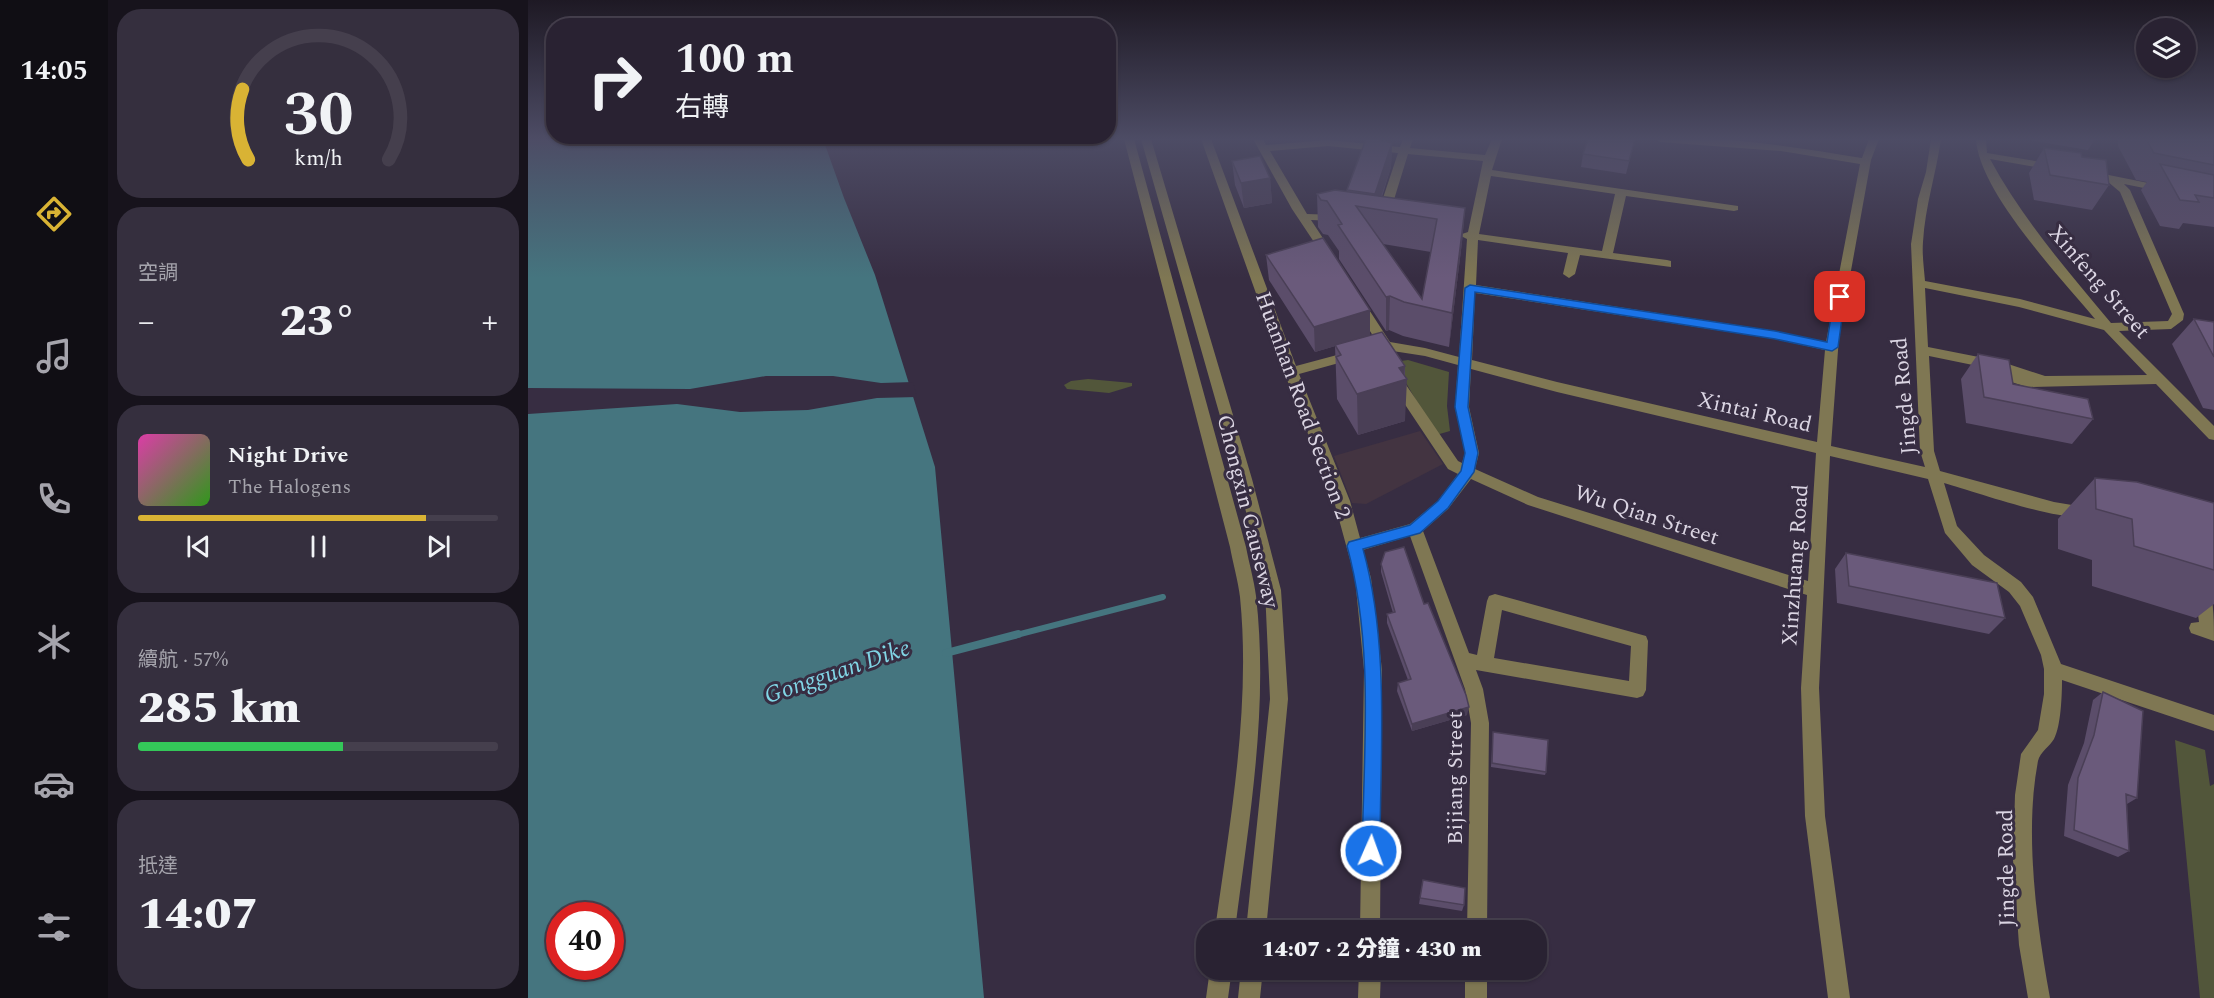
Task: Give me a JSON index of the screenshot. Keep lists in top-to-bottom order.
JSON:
{
  "streets": {
    "street": [
      "Xinfeng Street",
      "Jingde Road",
      "Huanhan Road Section 2",
      "Xintai Road",
      "Chongxin Causeway",
      "Wu Qian Street",
      "Xinzhuang Road",
      "Bijiang Street"
    ]
  },
  "crossings": [
    ["Jingde Road", "Xintai Road"],
    ["Huanhan Road Section 2", "Xintai Road"],
    ["Xintai Road", "Xinzhuang Road"],
    ["Wu Qian Street", "Xinzhuang Road"]
  ],
  "water": ["Gongguan Dike"],
  "page": {
    "tabs": "14:05",
    "turn": ["100 m", "右轉"],
    "tile": [
      "空調",
      ["續航 · 57%", "285 km"],
      ["抵達", "14:07"]
    ],
    "heat": ["−", "23°", "+"],
    "song": ["Night Drive", "The Halogens"],
    "limit": "40",
    "trip": "14:07 · 2 分鐘 · 430 m",
    "gauge": ["30", "km/h"]
  }
}
